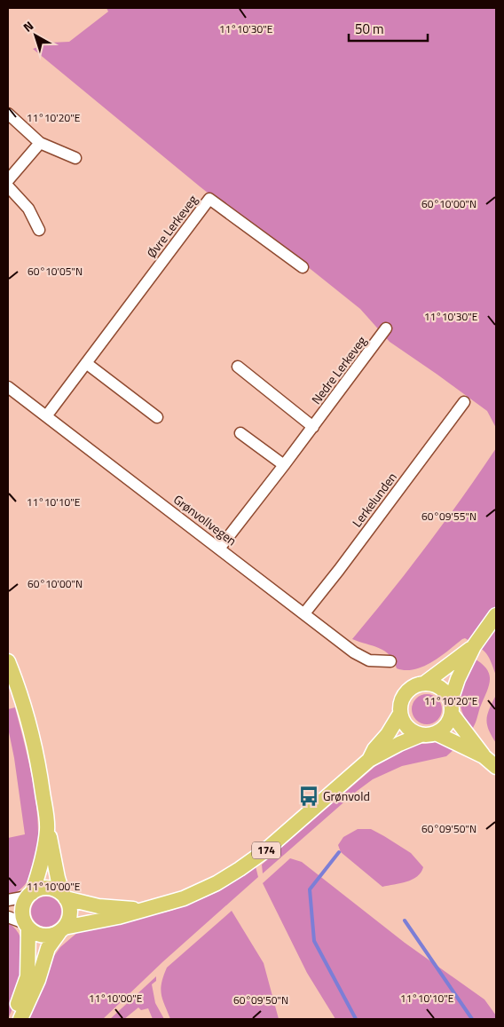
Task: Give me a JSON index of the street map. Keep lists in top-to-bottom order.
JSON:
{
  "streets": {
    "main road": ["174"],
    "street": [
      "Øvre Lerkeveg",
      "Nedre Lerkeveg",
      "Lerkelunden",
      "Grønvollvegen"
    ]
  },
  "crossings": [
    ["Øvre Lerkeveg", "Grønvollvegen"],
    ["Nedre Lerkeveg", "Grønvollvegen"],
    ["Lerkelunden", "Grønvollvegen"]
  ],
  "places": {
    "bus stop": ["Grønvold"]
  },
  "scale_bar": "50 m",
  "north": "top left",
  "coordinates": [
    "11°10'30\"E",
    "11°10'20\"E",
    "60°10'00\"N",
    "60°10'05\"N",
    "11°10'10\"E",
    "60°09'55\"N",
    "60°09'50\"N",
    "11°10'00\"E"
  ]
}
